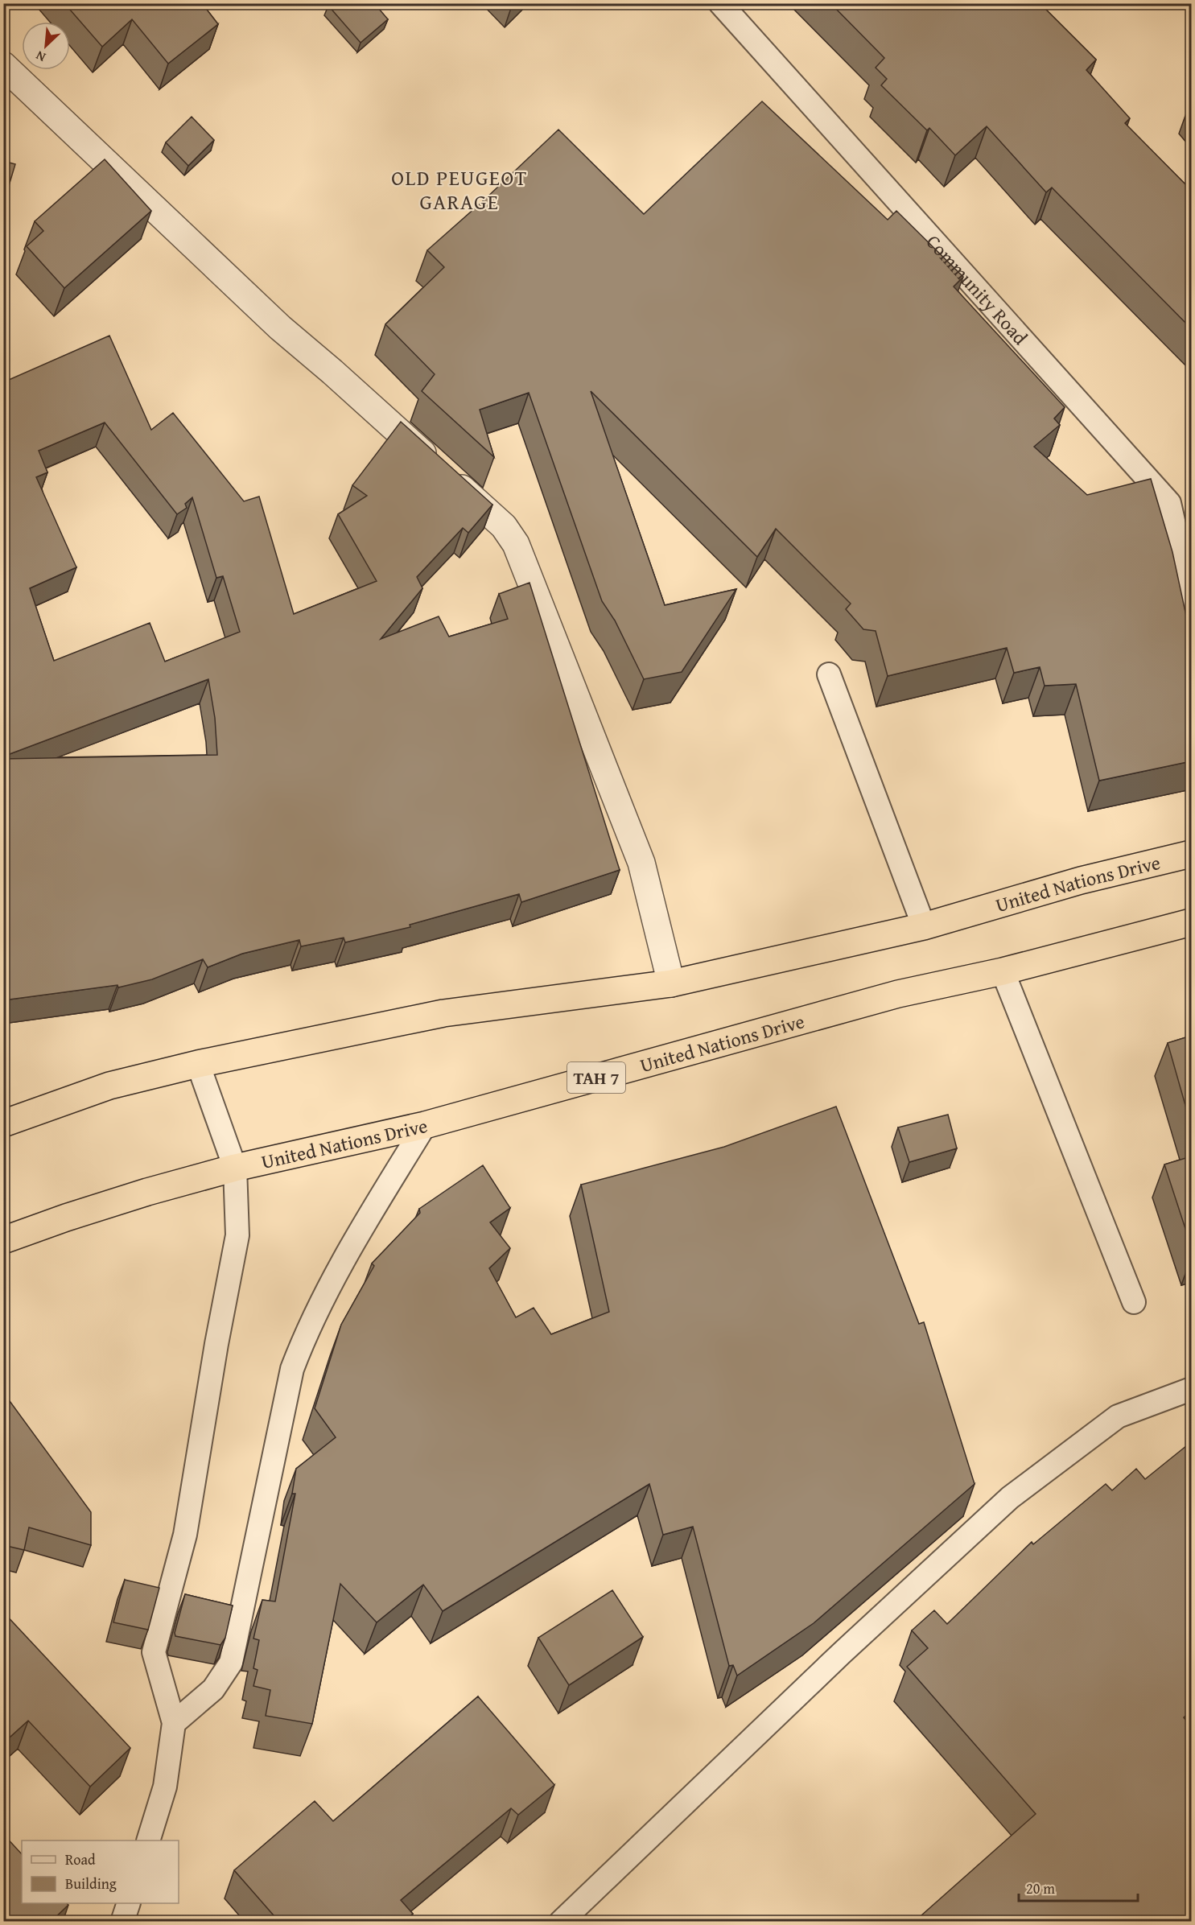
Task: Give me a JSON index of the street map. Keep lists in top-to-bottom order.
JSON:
{
  "streets": {
    "highway": ["United Nations Drive", "TAH 7"],
    "lane": ["Community Road"]
  },
  "districts": ["OLD PEUGEOT GARAGE"],
  "legend": ["Road", "Building"],
  "scale_bar": "20 m",
  "north": "bottom left"
}
